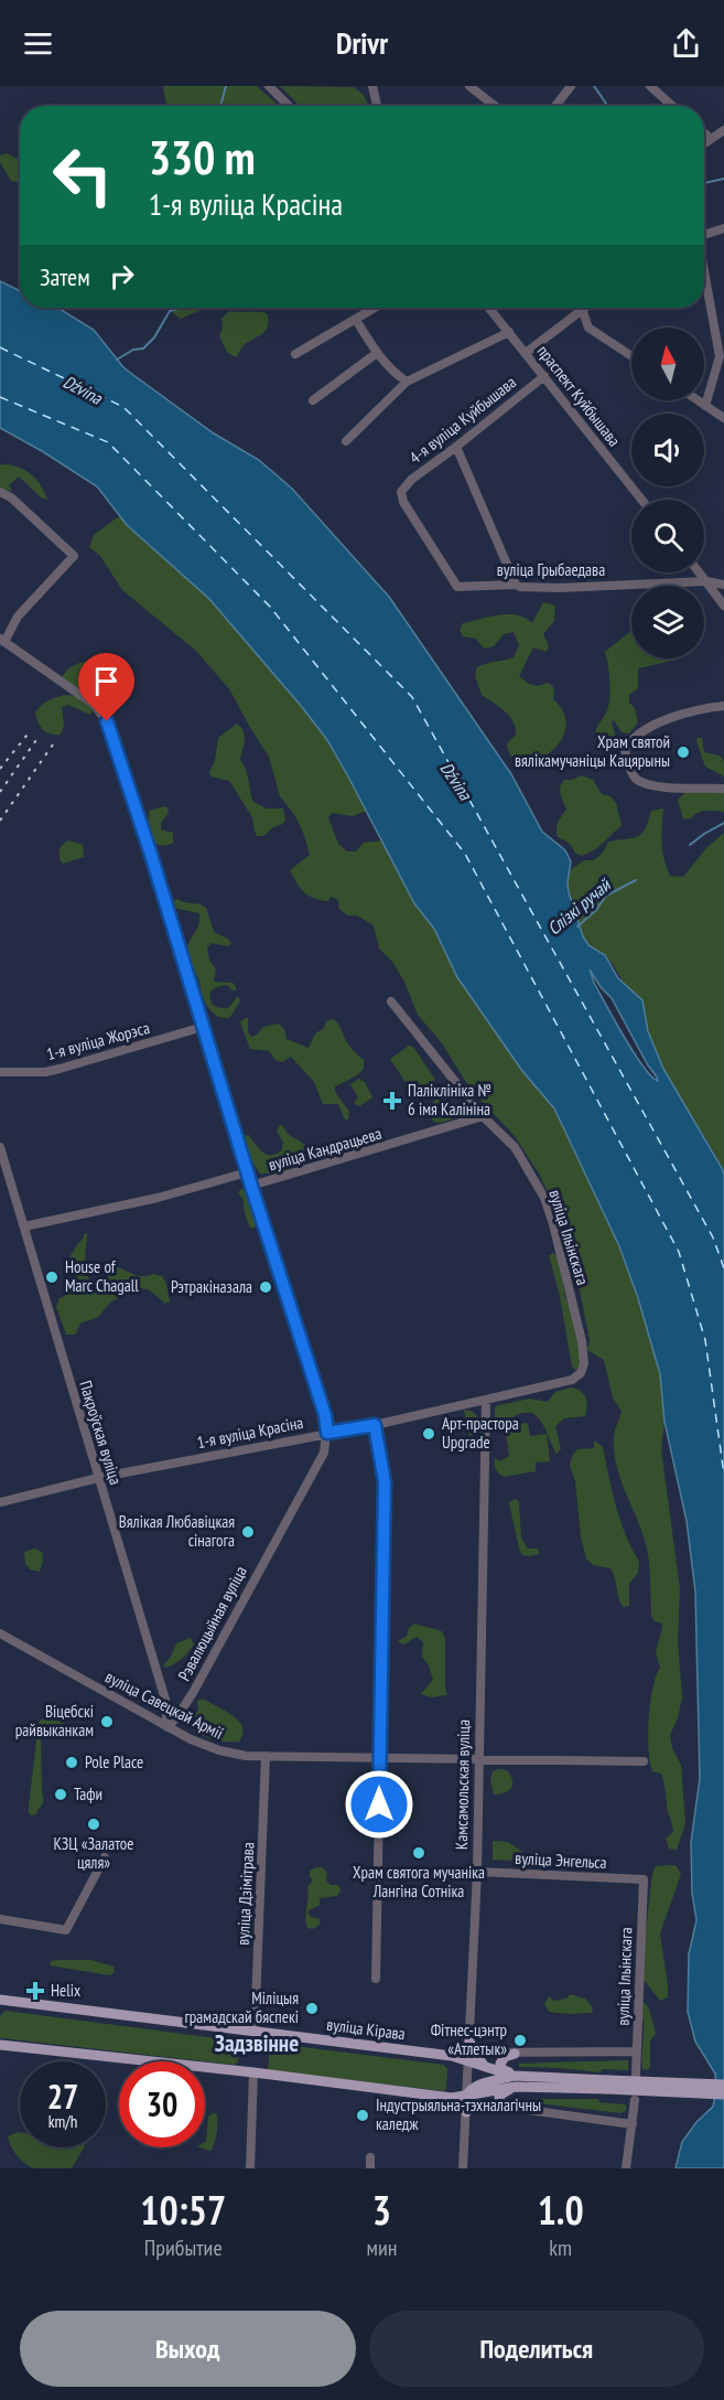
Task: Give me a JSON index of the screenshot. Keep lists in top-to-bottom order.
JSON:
{
  "streets": {
    "main road": ["вуліца Кірава"],
    "street": [
      "праспект Куйбышава",
      "4-я вуліца Куйбышава",
      "вуліца Грыбаедава",
      "1-я вуліца Жорэса",
      "вуліца Кандрацьева",
      "вуліца Ільінскага",
      "Пакроўская вуліца",
      "1-я вуліца Красіна",
      "Рэвалюцыйная вуліца",
      "вуліца Савецкай Арміі",
      "Камсамольская вуліца",
      "вуліца Энгельса",
      "вуліца Дзімітрава"
    ]
  },
  "crossings": [
    ["праспект Куйбышава", "4-я вуліца Куйбышава"],
    ["4-я вуліца Куйбышава", "вуліца Грыбаедава"],
    ["1-я вуліца Жорэса", "Рэвалюцыйная вуліца"],
    ["вуліца Кандрацьева", "вуліца Ільінскага"],
    ["вуліца Кандрацьева", "Пакроўская вуліца"],
    ["вуліца Кандрацьева", "Рэвалюцыйная вуліца"],
    ["вуліца Ільінскага", "1-я вуліца Красіна"],
    ["вуліца Ільінскага", "вуліца Энгельса"],
    ["вуліца Ільінскага", "вуліца Кірава"],
    ["Пакроўская вуліца", "1-я вуліца Красіна"],
    ["Пакроўская вуліца", "Рэвалюцыйная вуліца"],
    ["Пакроўская вуліца", "вуліца Савецкай Арміі"],
    ["1-я вуліца Красіна", "Рэвалюцыйная вуліца"],
    ["1-я вуліца Красіна", "Камсамольская вуліца"],
    ["Рэвалюцыйная вуліца", "вуліца Савецкай Арміі"],
    ["вуліца Савецкай Арміі", "Камсамольская вуліца"],
    ["вуліца Савецкай Арміі", "вуліца Дзімітрава"],
    ["Камсамольская вуліца", "вуліца Энгельса"],
    ["вуліца Дзімітрава", "вуліца Кірава"]
  ],
  "districts": ["Задзвінне"],
  "water": ["Dźvina", "Слізкі ручай"],
  "places": {
    "other": [
      "Храм святой вялікамучаніцы Кацярыны",
      "House of Marc Chagall",
      "Рэтракіназала",
      "Арт-прастора Upgrade",
      "Вялікая Любавіцкая сінагога",
      "Віцебскі райвыканкам",
      "Pole Place",
      "Тафи",
      "КЗЦ «Залатое цяля»",
      "Храм святога мучаніка Лангіна Сотніка",
      "Міліцыя грамадскай бяспекі",
      "Фітнес-цэнтр «Атлетык»",
      "Індустрыяльна-тэхналагічны каледж"
    ],
    "health": ["Паліклініка № 6 імя Калініна", "Helix"]
  },
  "north": "top",
  "page": {
    "header": "Drivr",
    "turn": ["330 m", "1-я вуліца Красіна"],
    "then": "Затем",
    "speed": "27 km/h",
    "limit": "30",
    "eta": [
      "10:57",
      "Прибытие",
      "3",
      "мин",
      "1.0",
      "km"
    ],
    "buttons": ["Выход", "Поделиться"]
  }
}
